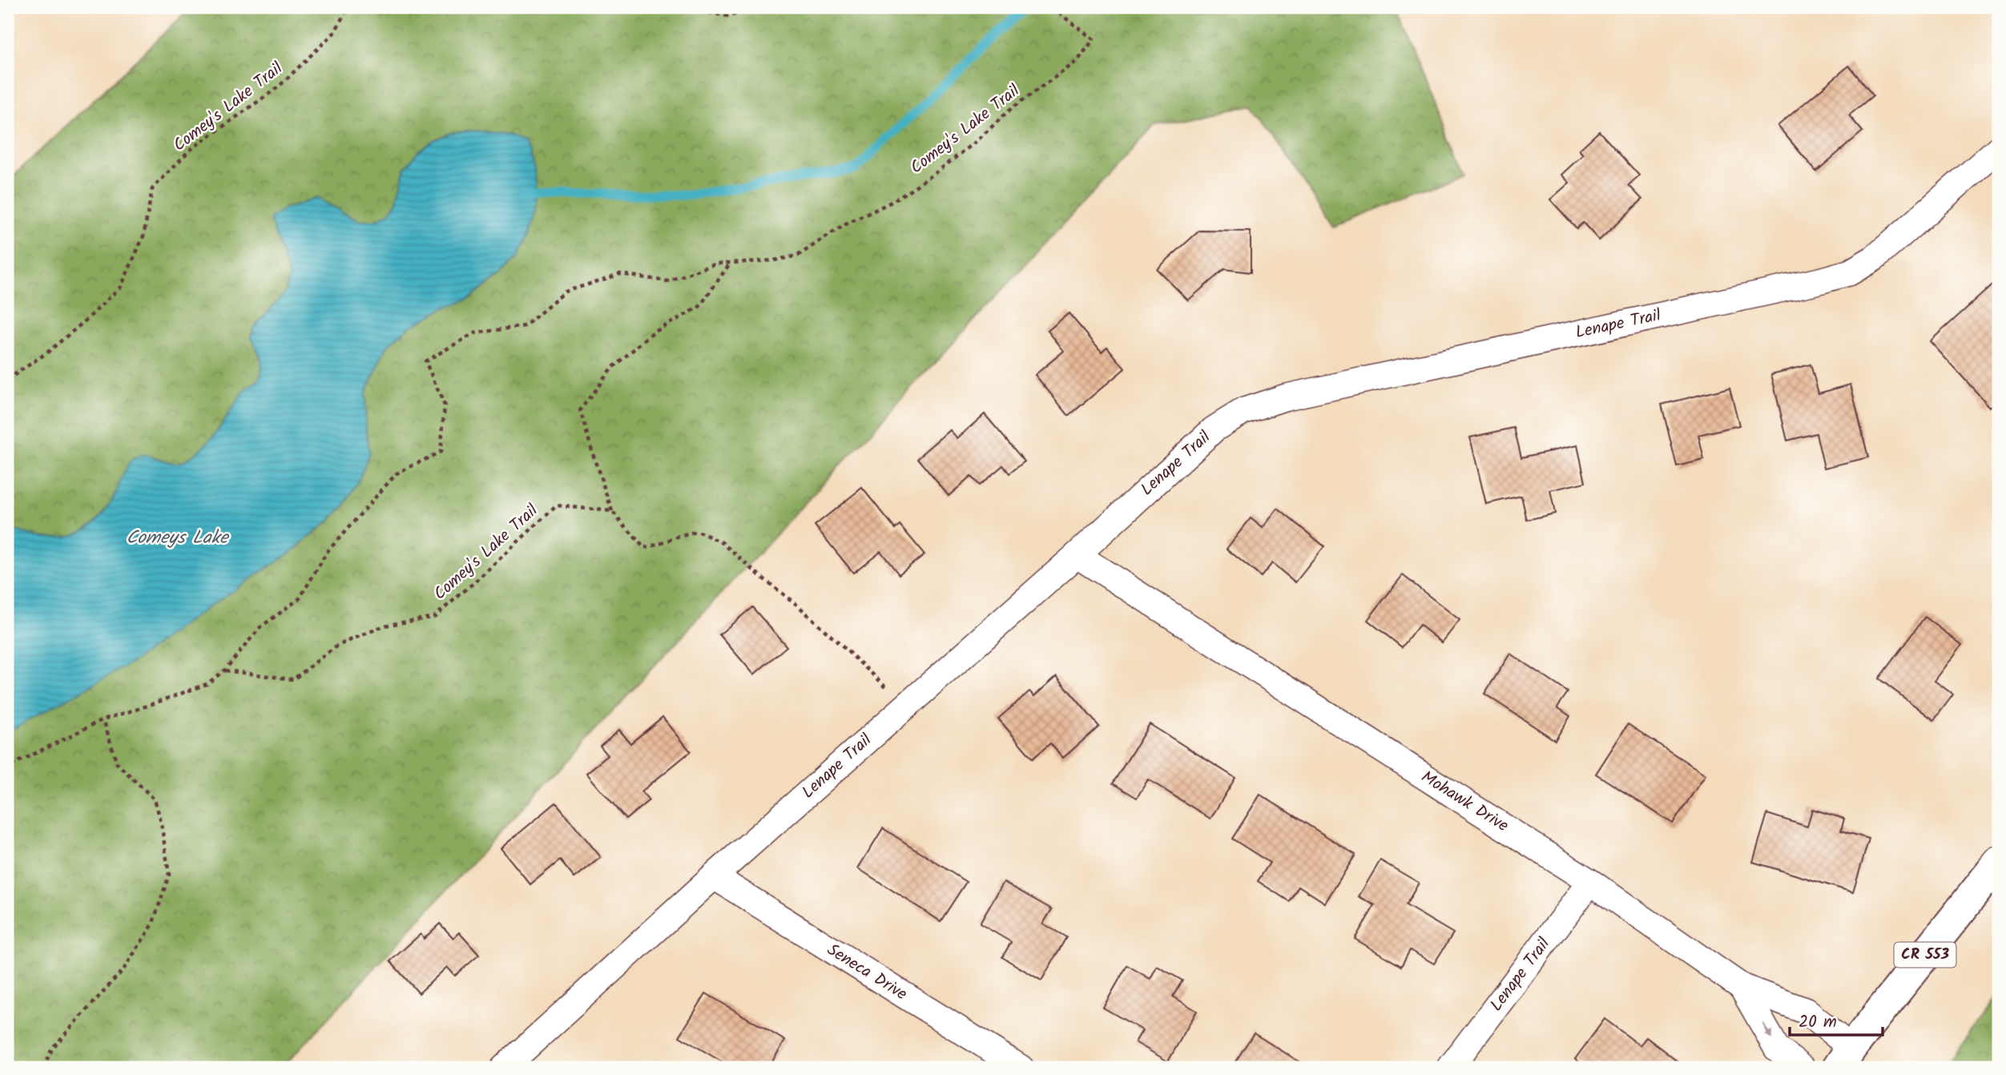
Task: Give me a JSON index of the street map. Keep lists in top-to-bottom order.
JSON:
{
  "streets": {
    "main road": ["CR 553"],
    "street": ["Lenape Trail", "Mohawk Drive", "Seneca Drive"],
    "path": ["Comey's Lake Trail"]
  },
  "crossings": [
    ["Lenape Trail", "Mohawk Drive"],
    ["Lenape Trail", "Seneca Drive"],
    ["Mohawk Drive", "CR 553"]
  ],
  "water": ["Comeys Lake"],
  "scale_bar": "20 m"
}
